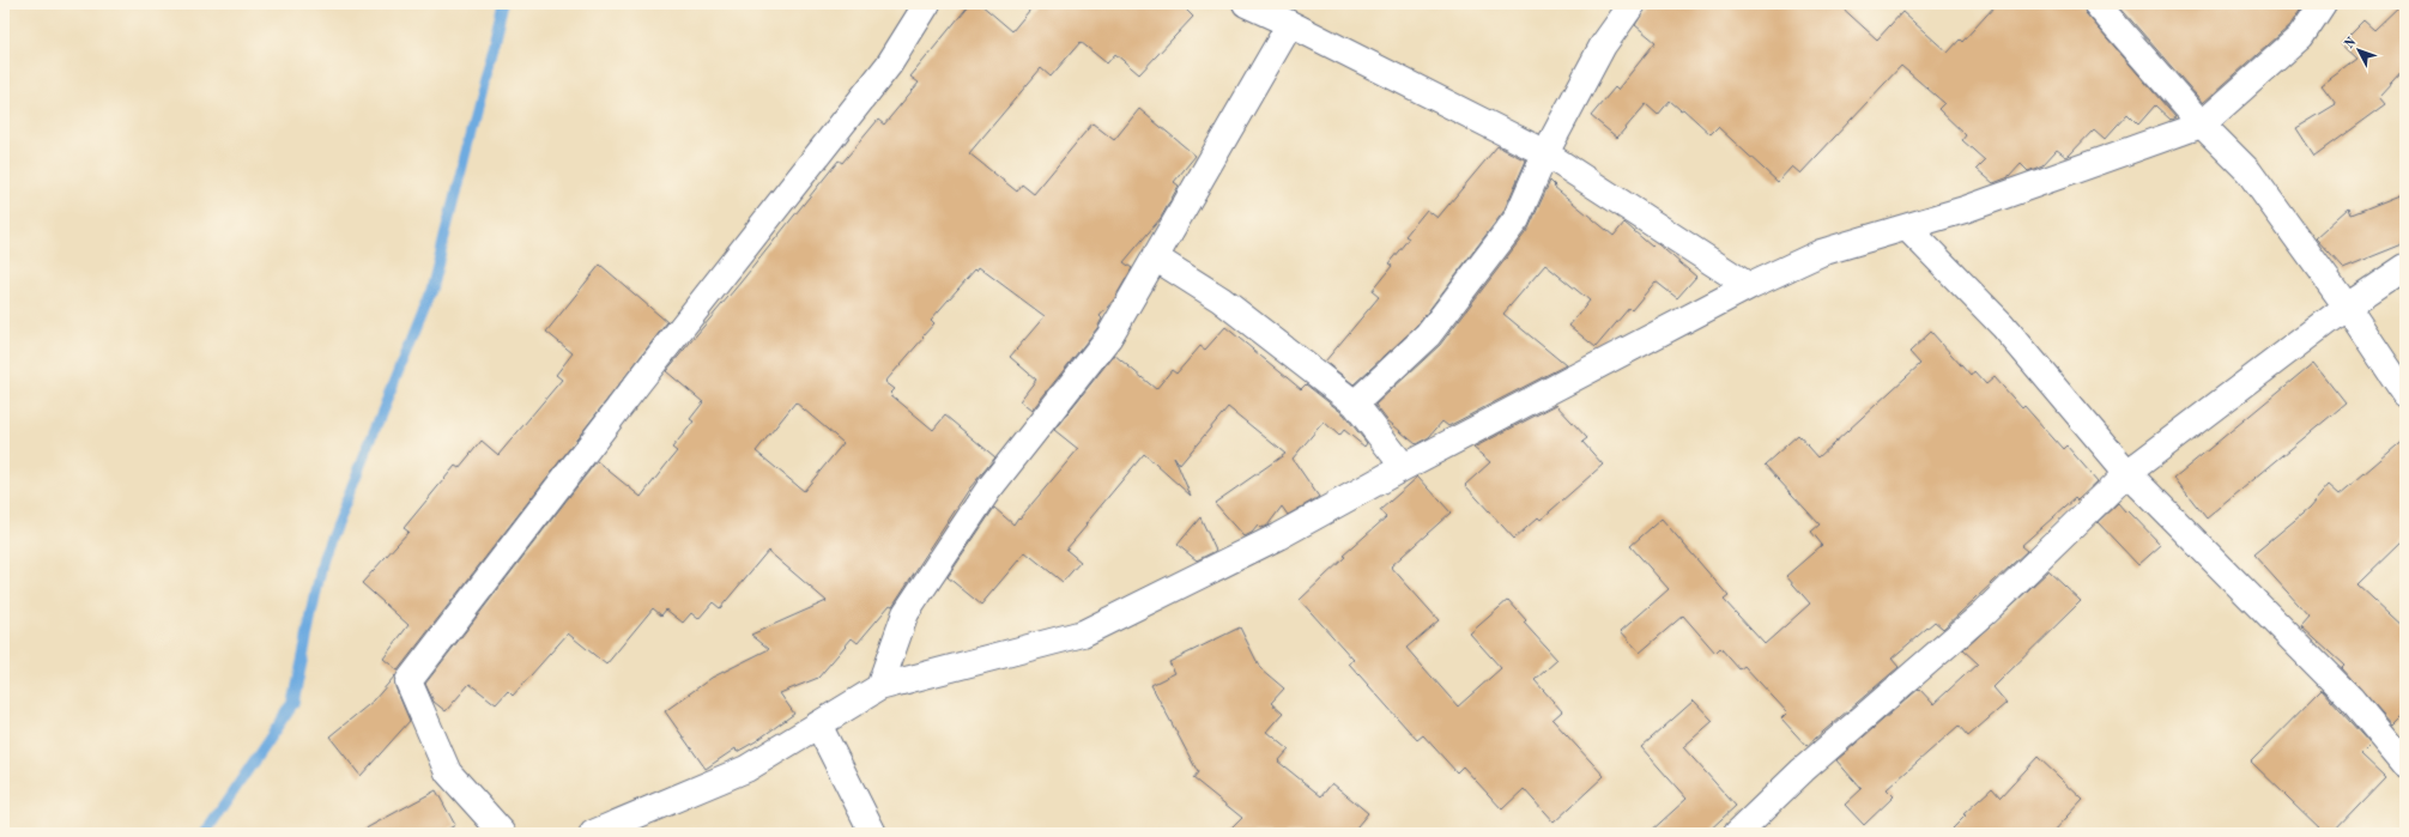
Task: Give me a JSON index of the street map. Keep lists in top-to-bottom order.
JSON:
{
  "north": "top left"
}
